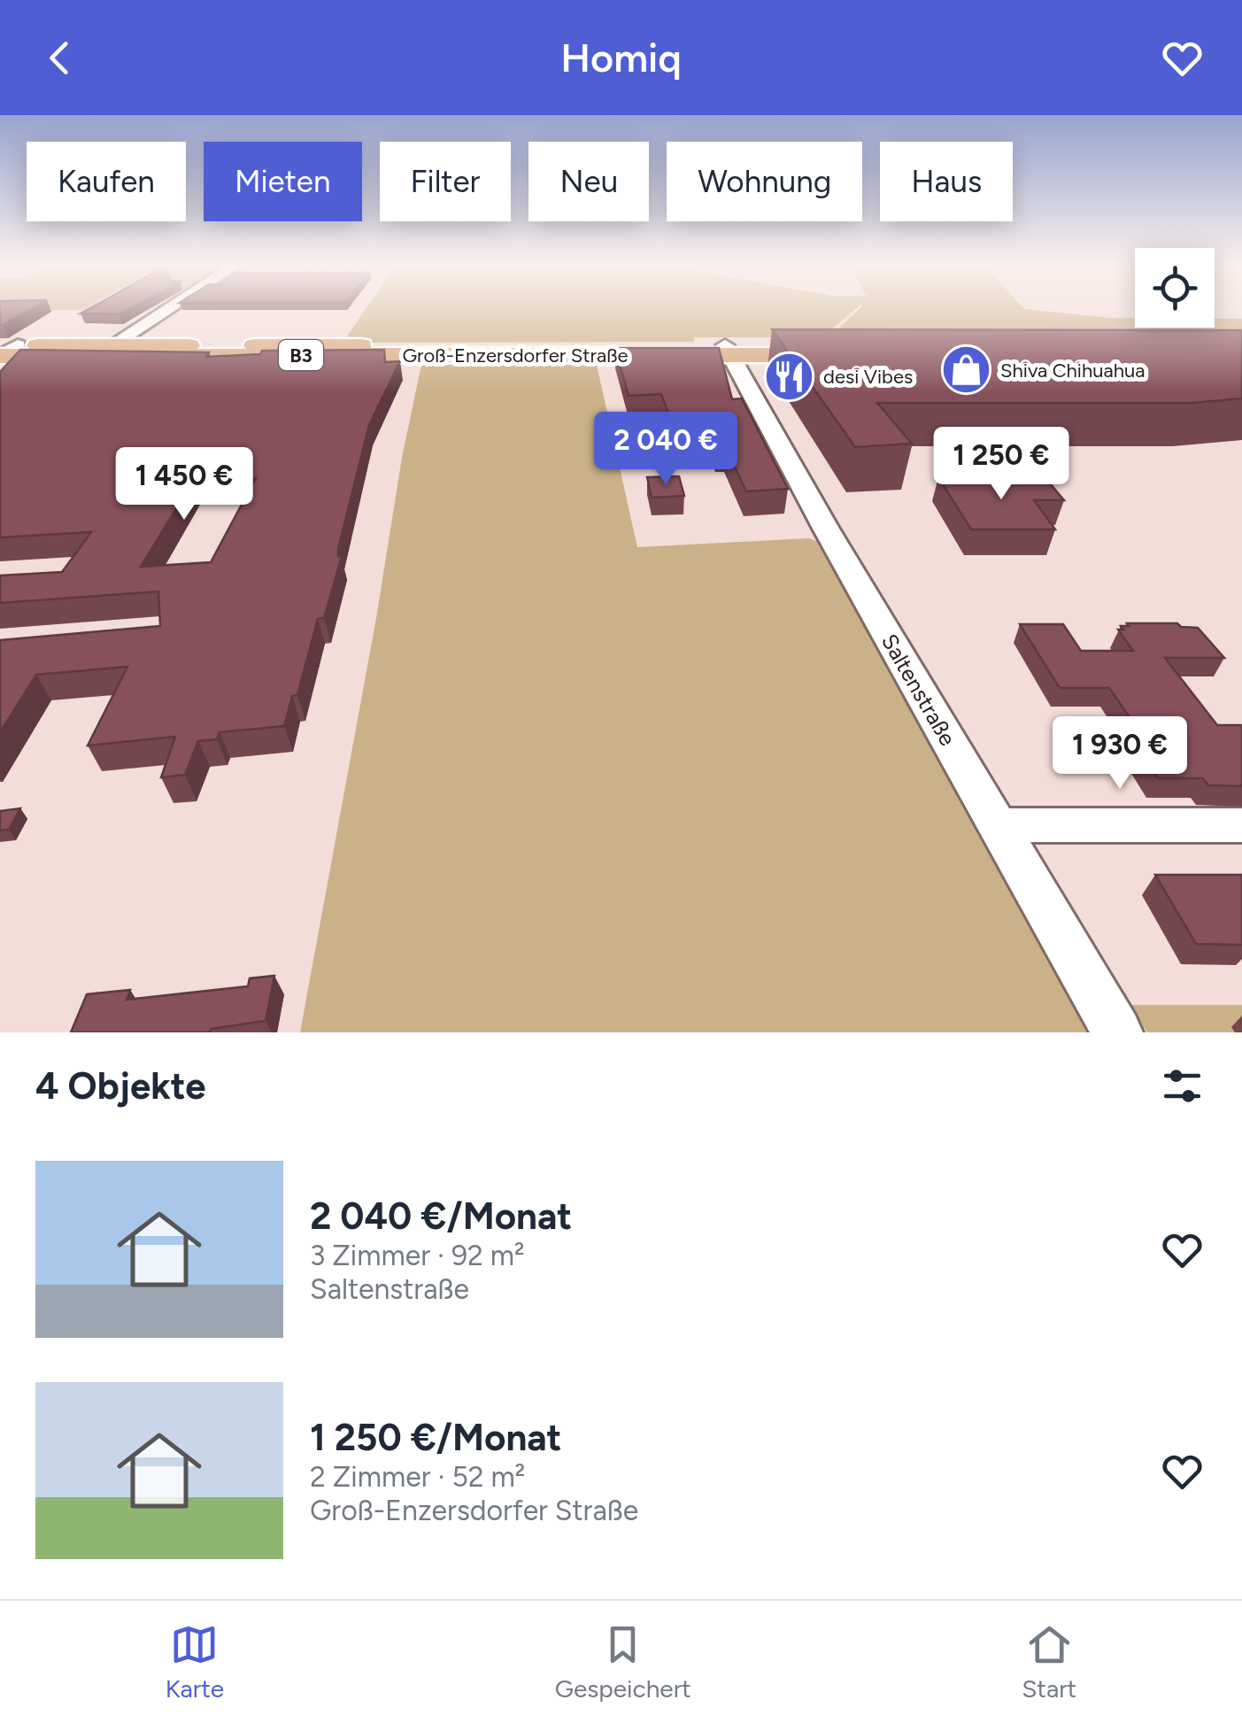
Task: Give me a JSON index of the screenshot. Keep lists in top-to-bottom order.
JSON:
{
  "streets": {
    "main road": ["B3", "Groß-Enzersdorfer Straße"],
    "street": ["Saltenstraße"]
  },
  "crossings": [
    ["Groß-Enzersdorfer Straße", "Saltenstraße"]
  ],
  "places": {
    "shop": ["Shiva Chihuahua"],
    "restaurant": ["desi Vibes"]
  },
  "page": {
    "header": "Homiq",
    "chip": [
      "Kaufen",
      "Mieten",
      "Filter",
      "Neu",
      "Wohnung",
      "Haus"
    ],
    "price": [
      "2 040 €",
      "1 250 €",
      "1 450 €",
      "1 930 €"
    ],
    "heading": "4 Objekte",
    "list": [
      {
        "name": "2 040 €/Monat",
        "note": "3 Zimmer · 92 m² · Saltenstraße"
      },
      {
        "name": "1 250 €/Monat",
        "note": "2 Zimmer · 52 m² · Groß-Enzersdorfer Straße"
      }
    ],
    "tabs": ["Karte", "Gespeichert", "Start"]
  }
}
